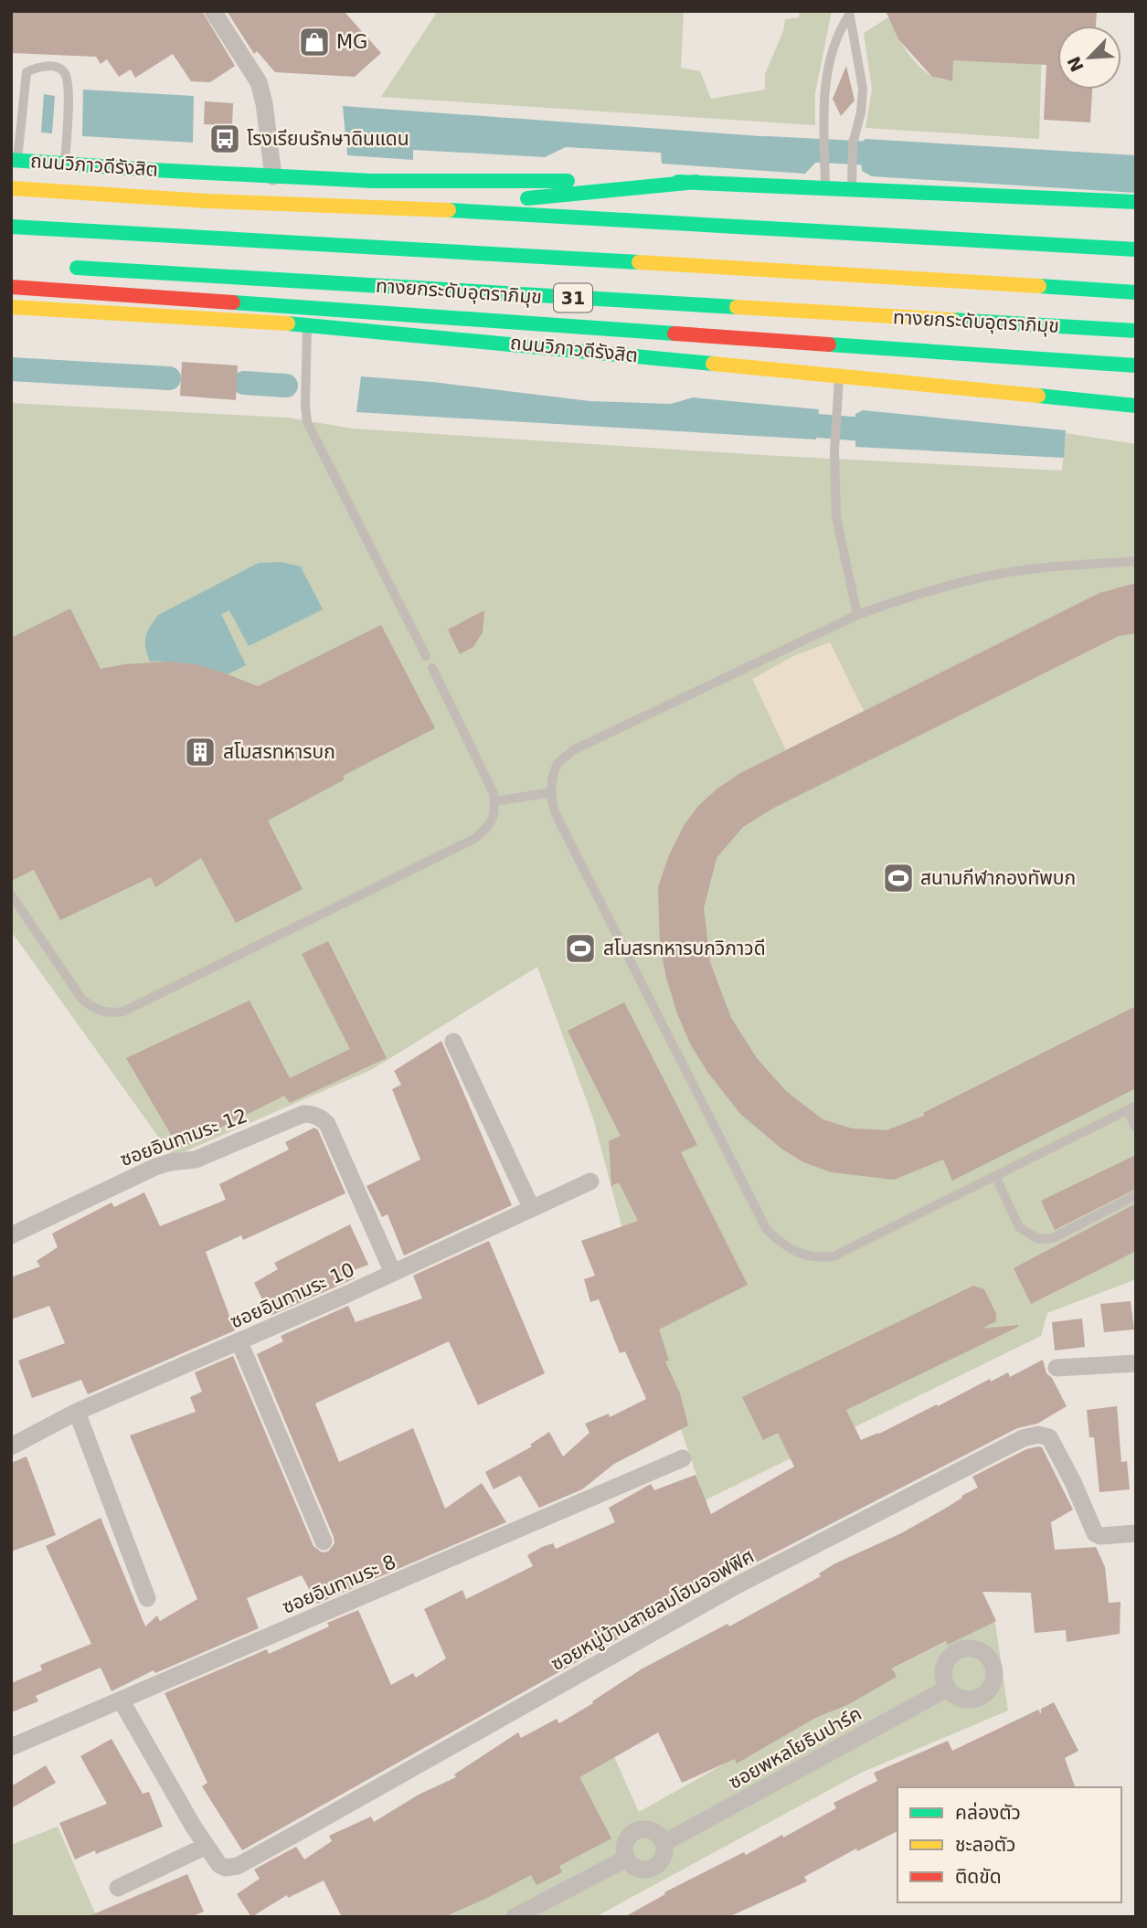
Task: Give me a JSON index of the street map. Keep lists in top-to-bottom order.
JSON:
{
  "streets": {
    "main road": ["ถนนวิภาวดีรังสิต", "ทางยกระดับอุตราภิมุข", "31"],
    "street": [
      "ซอยอินทามระ 12",
      "ซอยอินทามระ 10",
      "ซอยอินทามระ 8",
      "ซอยหมู่บ้านสายลมโฮมออฟฟิศ",
      "ซอยพหลโยธินปาร์ค"
    ]
  },
  "crossings": [
    ["ซอยอินทามระ 12", "ซอยอินทามระ 10"],
    ["ซอยอินทามระ 8", "ซอยหมู่บ้านสายลมโฮมออฟฟิศ"]
  ],
  "places": {
    "shop": ["MG"],
    "bus stop": ["โรงเรียนรักษาดินแดน"],
    "building": ["สโมสรทหารบก"],
    "sports": ["สนามกีฬากองทัพบก", "สโมสรทหารบกวิภาวดี"]
  },
  "legend": ["คล่องตัว", "ชะลอตัว", "ติดขัด"],
  "north": "bottom left"
}
